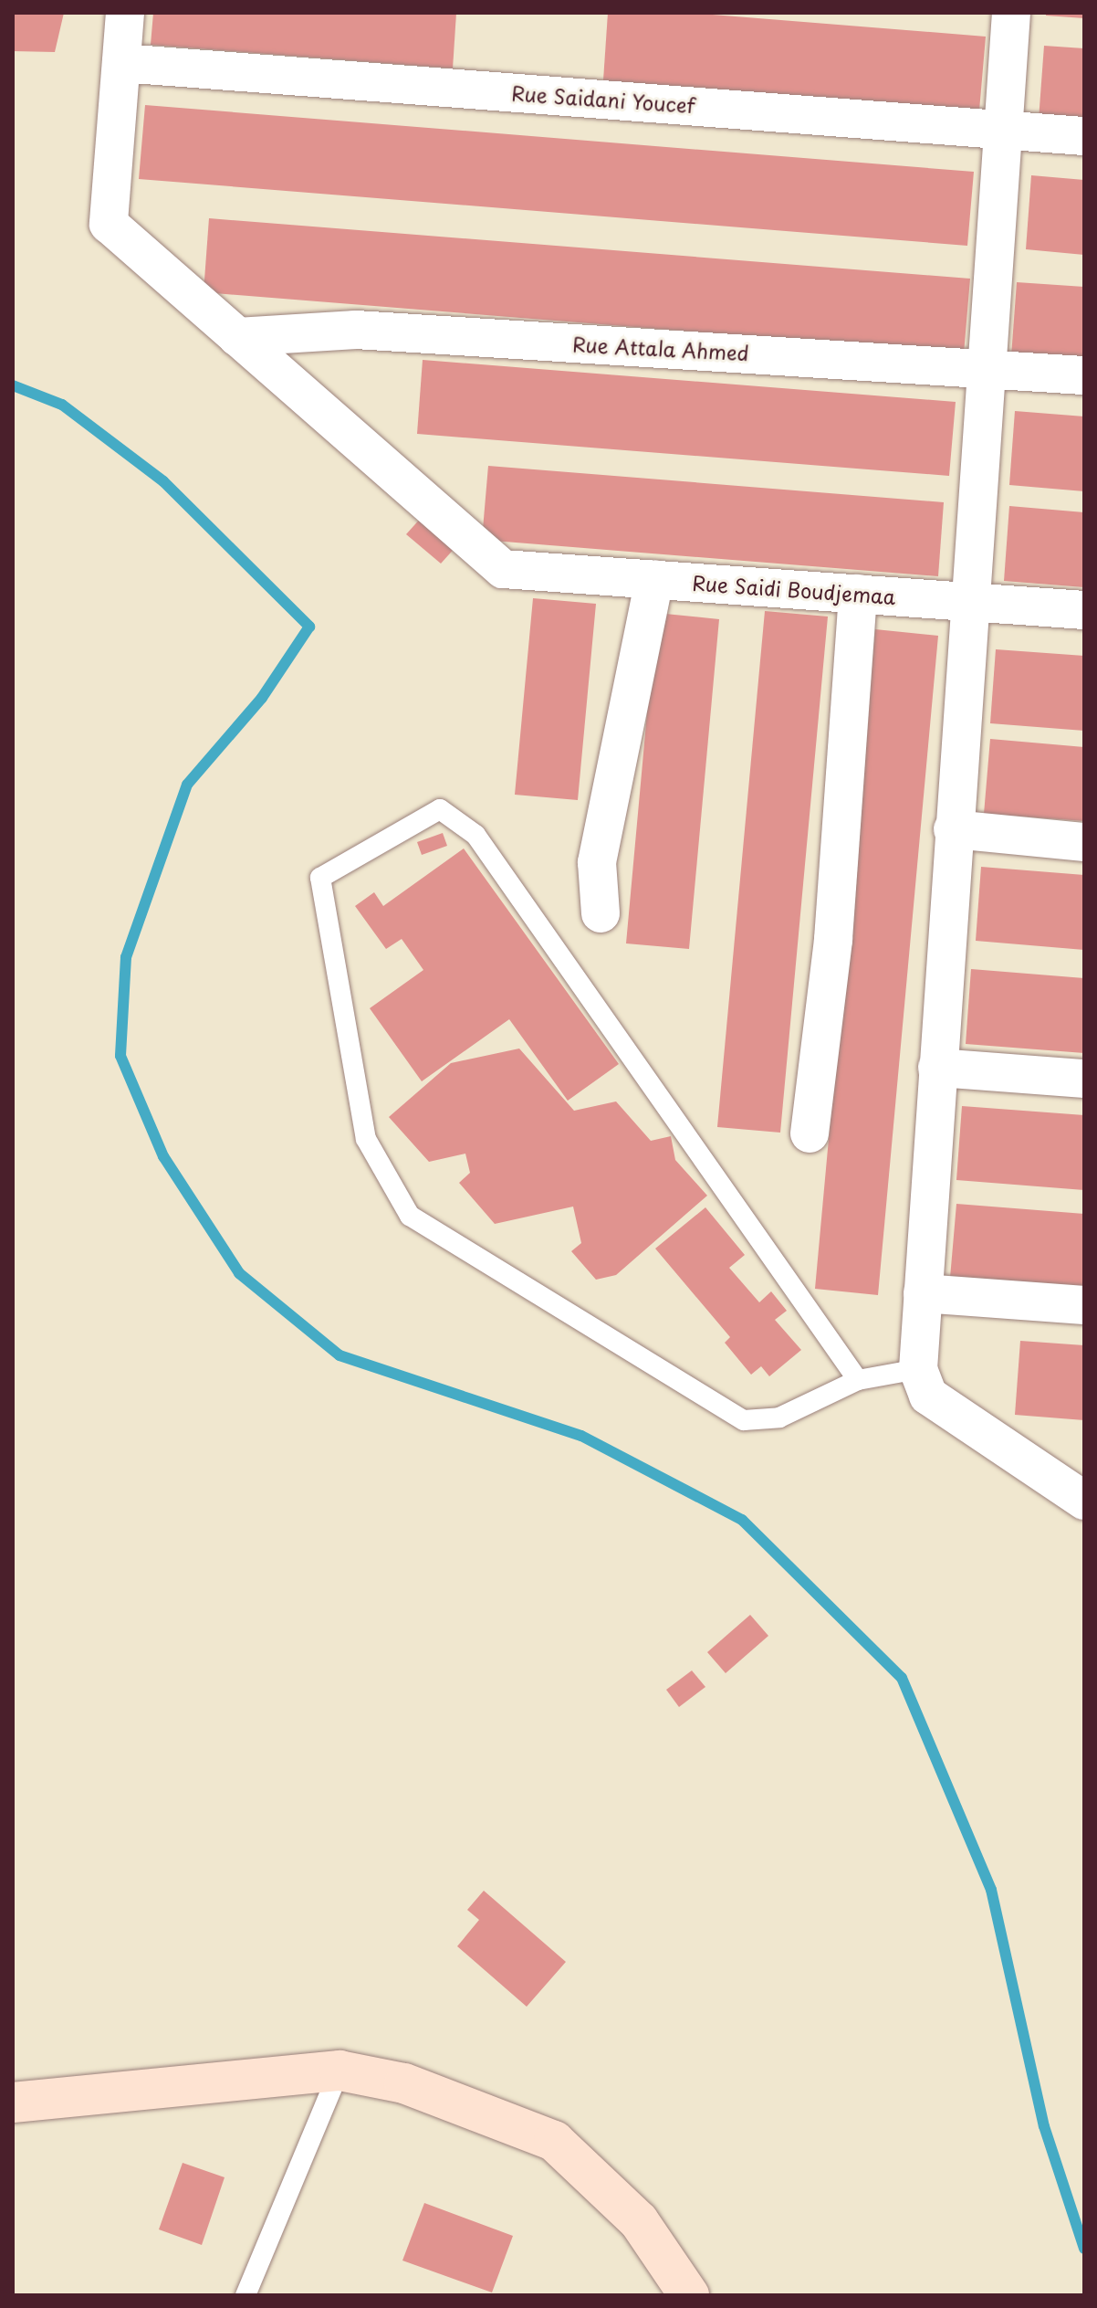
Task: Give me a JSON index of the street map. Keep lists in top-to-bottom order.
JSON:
{
  "streets": {
    "street": ["Rue Saidani Youcef", "Rue Attala Ahmed", "Rue Saidi Boudjemaa"]
  },
  "crossings": [
    ["Rue Attala Ahmed", "Rue Saidi Boudjemaa"]
  ]
}
